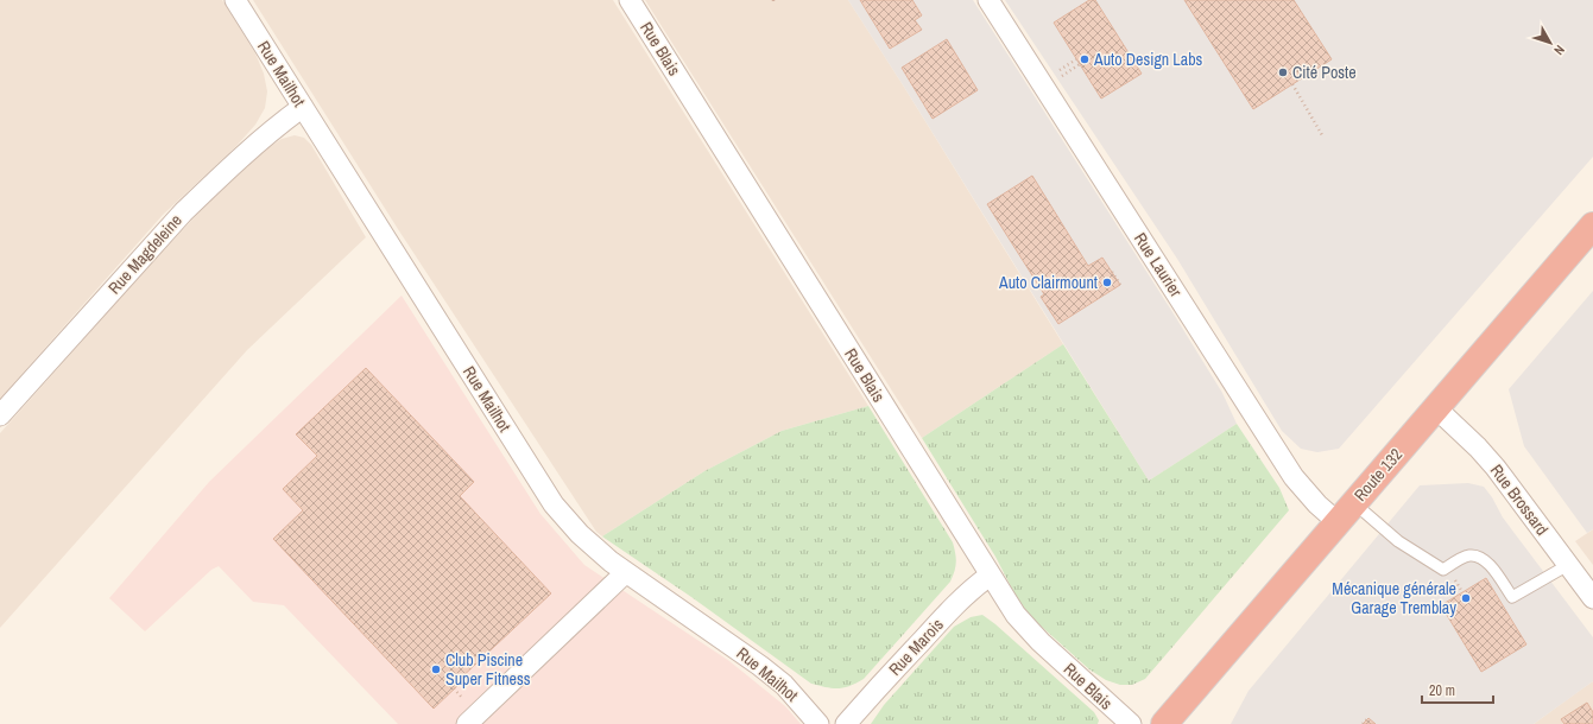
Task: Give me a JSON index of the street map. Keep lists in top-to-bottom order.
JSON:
{
  "streets": {
    "highway": ["Route 132"],
    "street": [
      "Rue Blais",
      "Rue Mailhot",
      "Rue Magdeleine",
      "Rue Laurier",
      "Rue Brossard",
      "Rue Marois"
    ]
  },
  "crossings": [
    ["Rue Blais", "Rue Marois"],
    ["Rue Mailhot", "Rue Magdeleine"],
    ["Rue Laurier", "Route 132"],
    ["Route 132", "Rue Brossard"]
  ],
  "places": [
    "Auto Design Labs",
    "Cité Poste",
    "Auto Clairmount",
    "Mécanique générale Garage Tremblay",
    "Club Piscine Super Fitness"
  ],
  "scale_bar": "20 m",
  "north": "bottom right"
}
